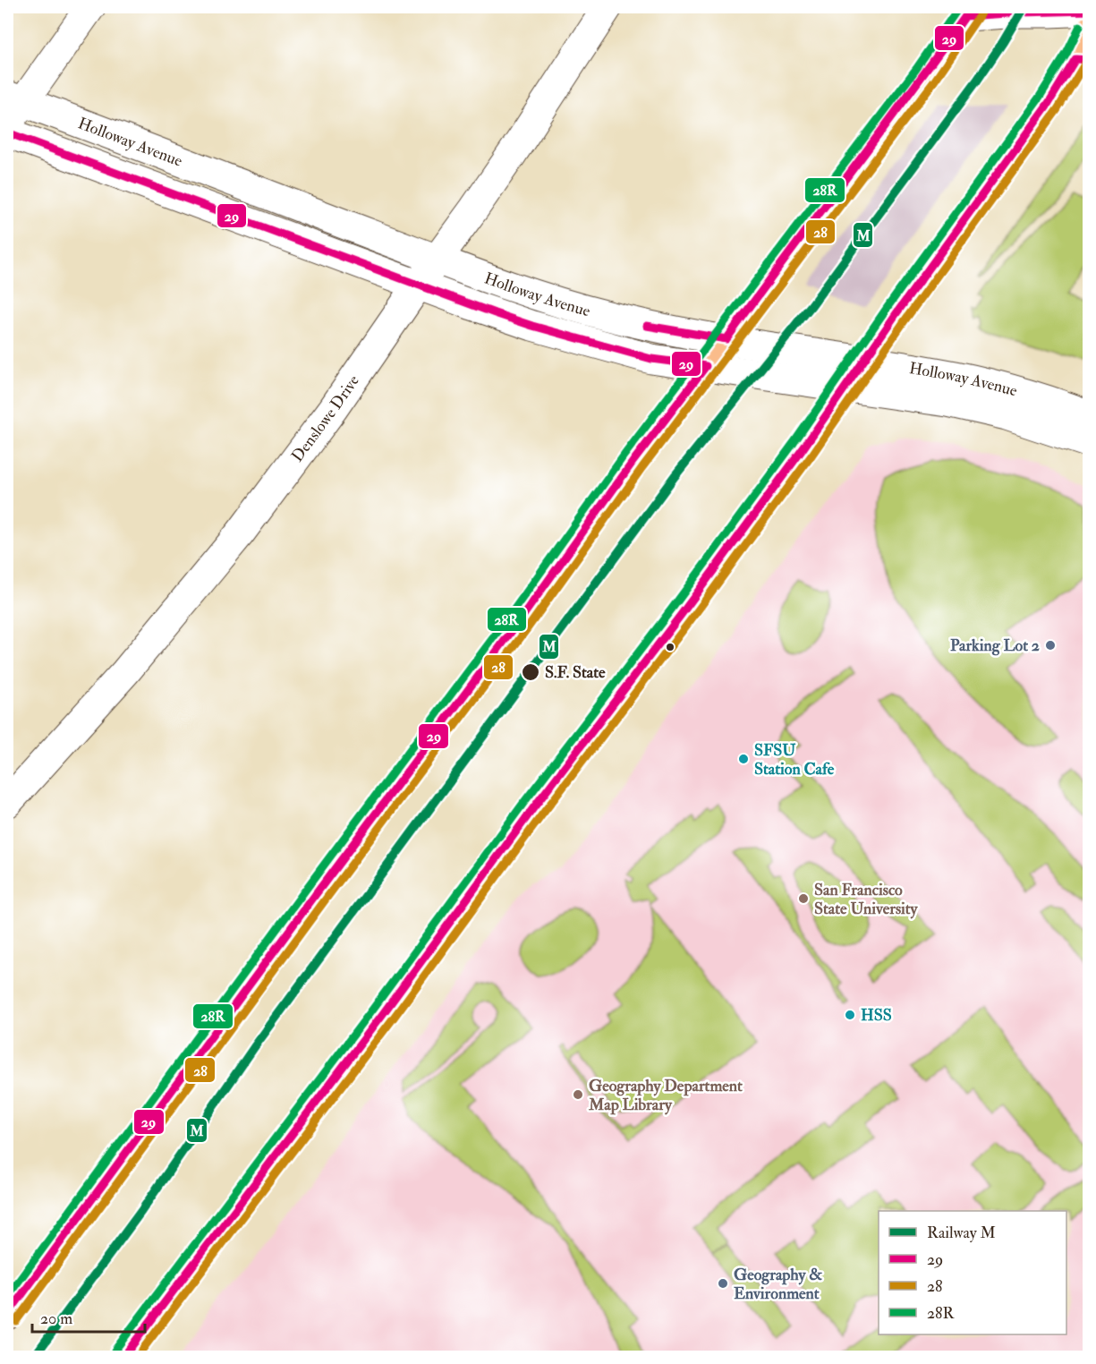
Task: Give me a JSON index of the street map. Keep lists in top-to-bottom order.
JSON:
{
  "streets": {
    "street": ["Holloway Avenue", "Denslowe Drive"]
  },
  "crossings": [
    ["Holloway Avenue", "Denslowe Drive"]
  ],
  "places": [
    "Parking Lot 2",
    "S.F. State",
    "SFSU Station Cafe",
    "San Francisco State University",
    "HSS",
    "Geography Department Map Library",
    "Geography & Environment"
  ],
  "lines": [
    "rail line M",
    "transit line 28R",
    "transit line 29",
    "transit line 28"
  ],
  "legend": [
    "Railway M",
    "29",
    "28",
    "28R"
  ],
  "scale_bar": "20 m"
}
